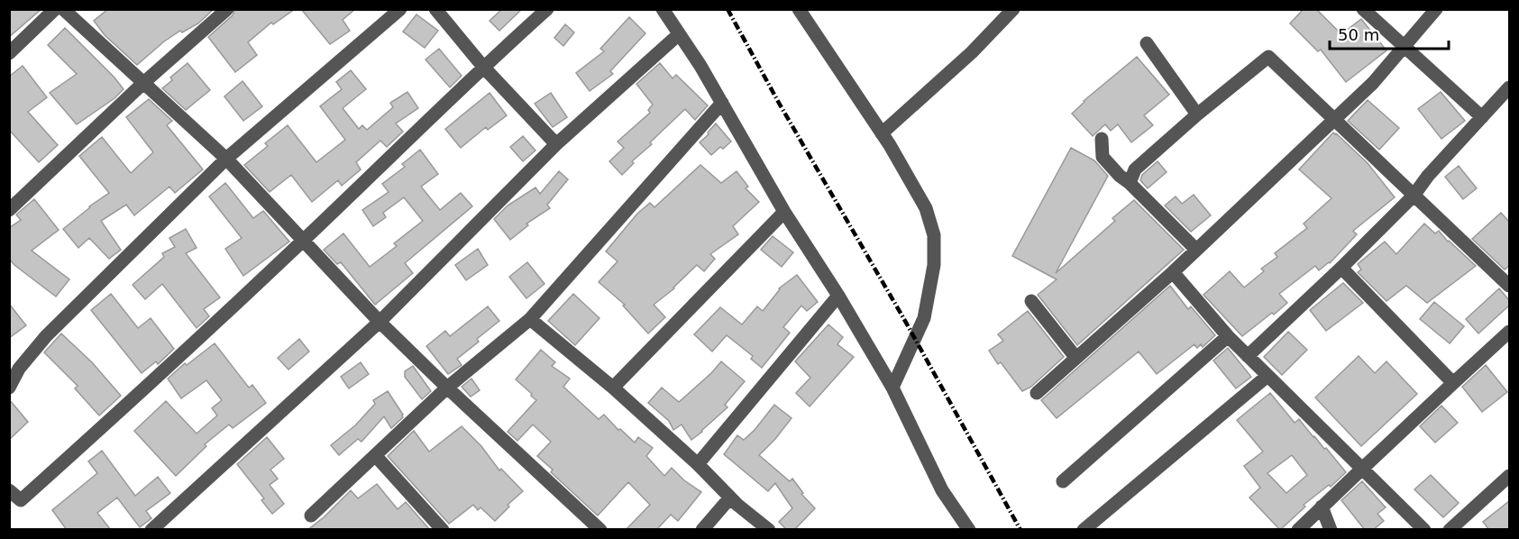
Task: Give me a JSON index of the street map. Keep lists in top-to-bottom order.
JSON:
{
  "scale_bar": "50 m"
}
